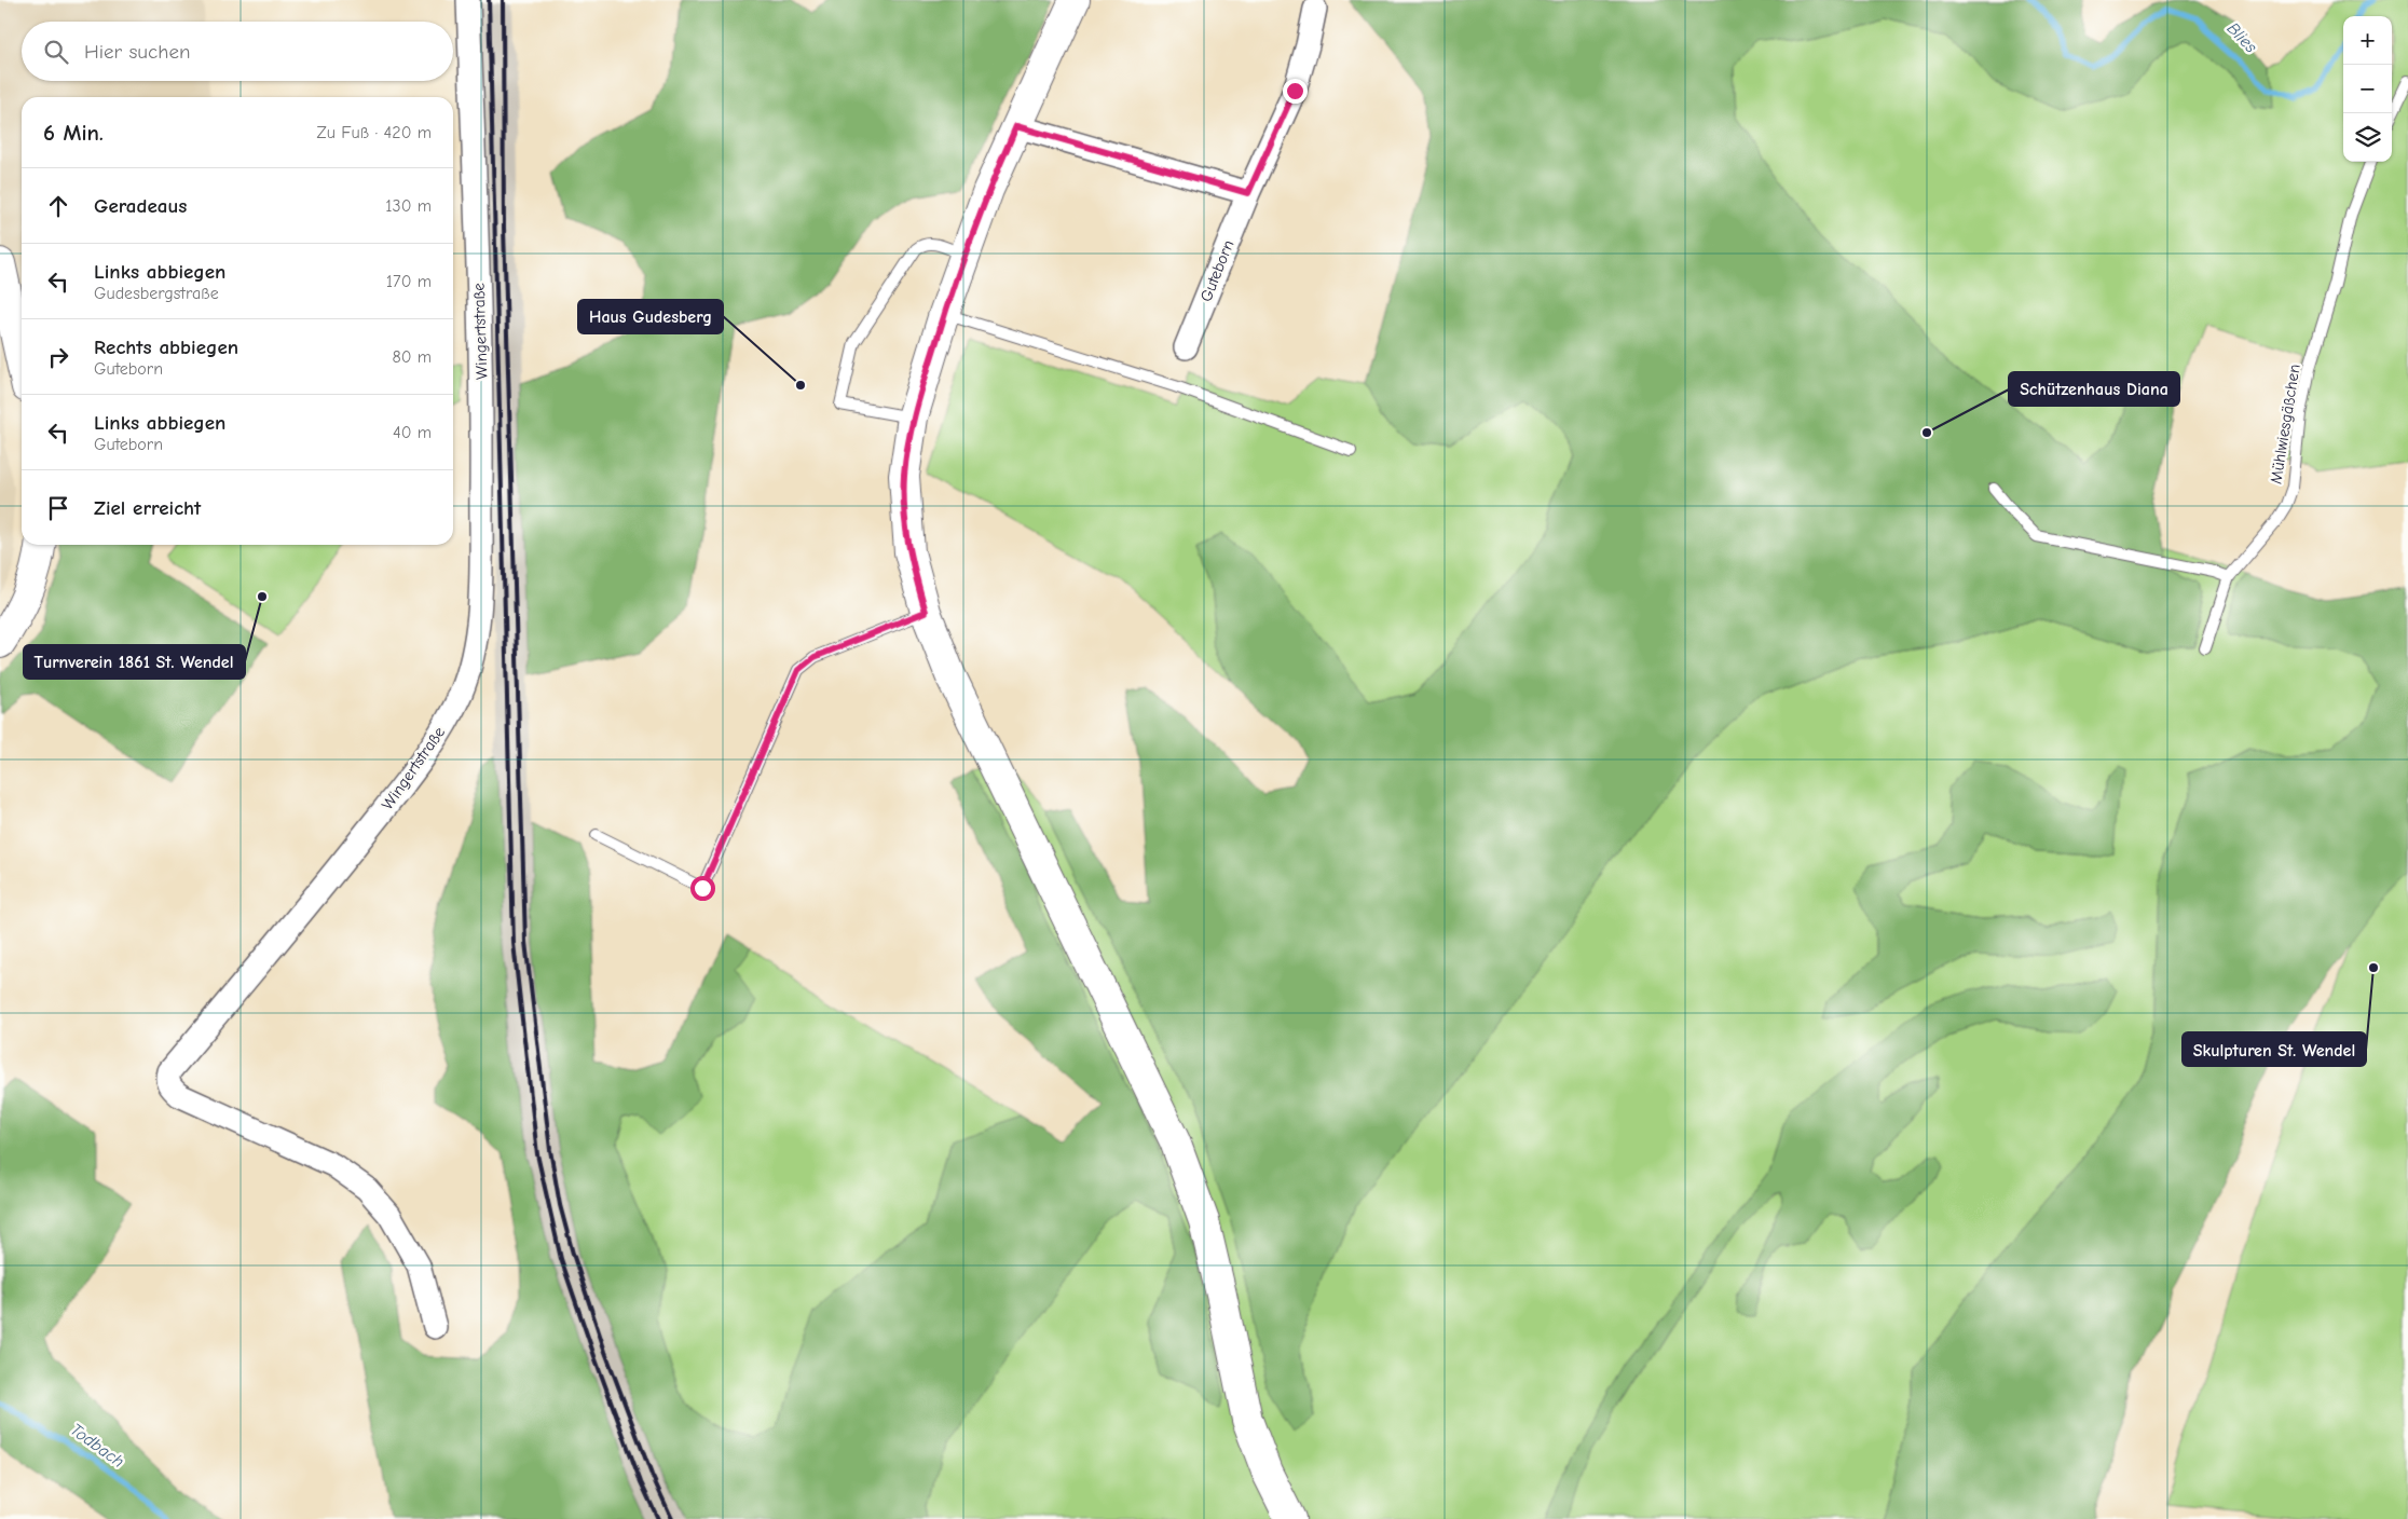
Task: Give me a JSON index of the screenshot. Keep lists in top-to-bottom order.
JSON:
{
  "streets": {
    "street": ["Guteborn", "Wingertstraße"],
    "lane": ["Mühlwiesgäßchen"]
  },
  "water": ["Blies", "Todbach"],
  "places": [
    "Haus Gudesberg",
    "Schützenhaus Diana",
    "Turnverein 1861 St. Wendel",
    "Skulpturen St. Wendel"
  ],
  "page": {
    "map_buttons": ["+", "−"],
    "search": "Hier suchen",
    "heading": ["6 Min.", "Zu Fuß · 420 m"],
    "list": [
      ["Geradeaus", "130 m"],
      ["Links abbiegen", "Gudesbergstraße", "170 m"],
      ["Rechts abbiegen", "Guteborn", "80 m"],
      ["Links abbiegen", "Guteborn", "40 m"],
      "Ziel erreicht"
    ]
  }
}
